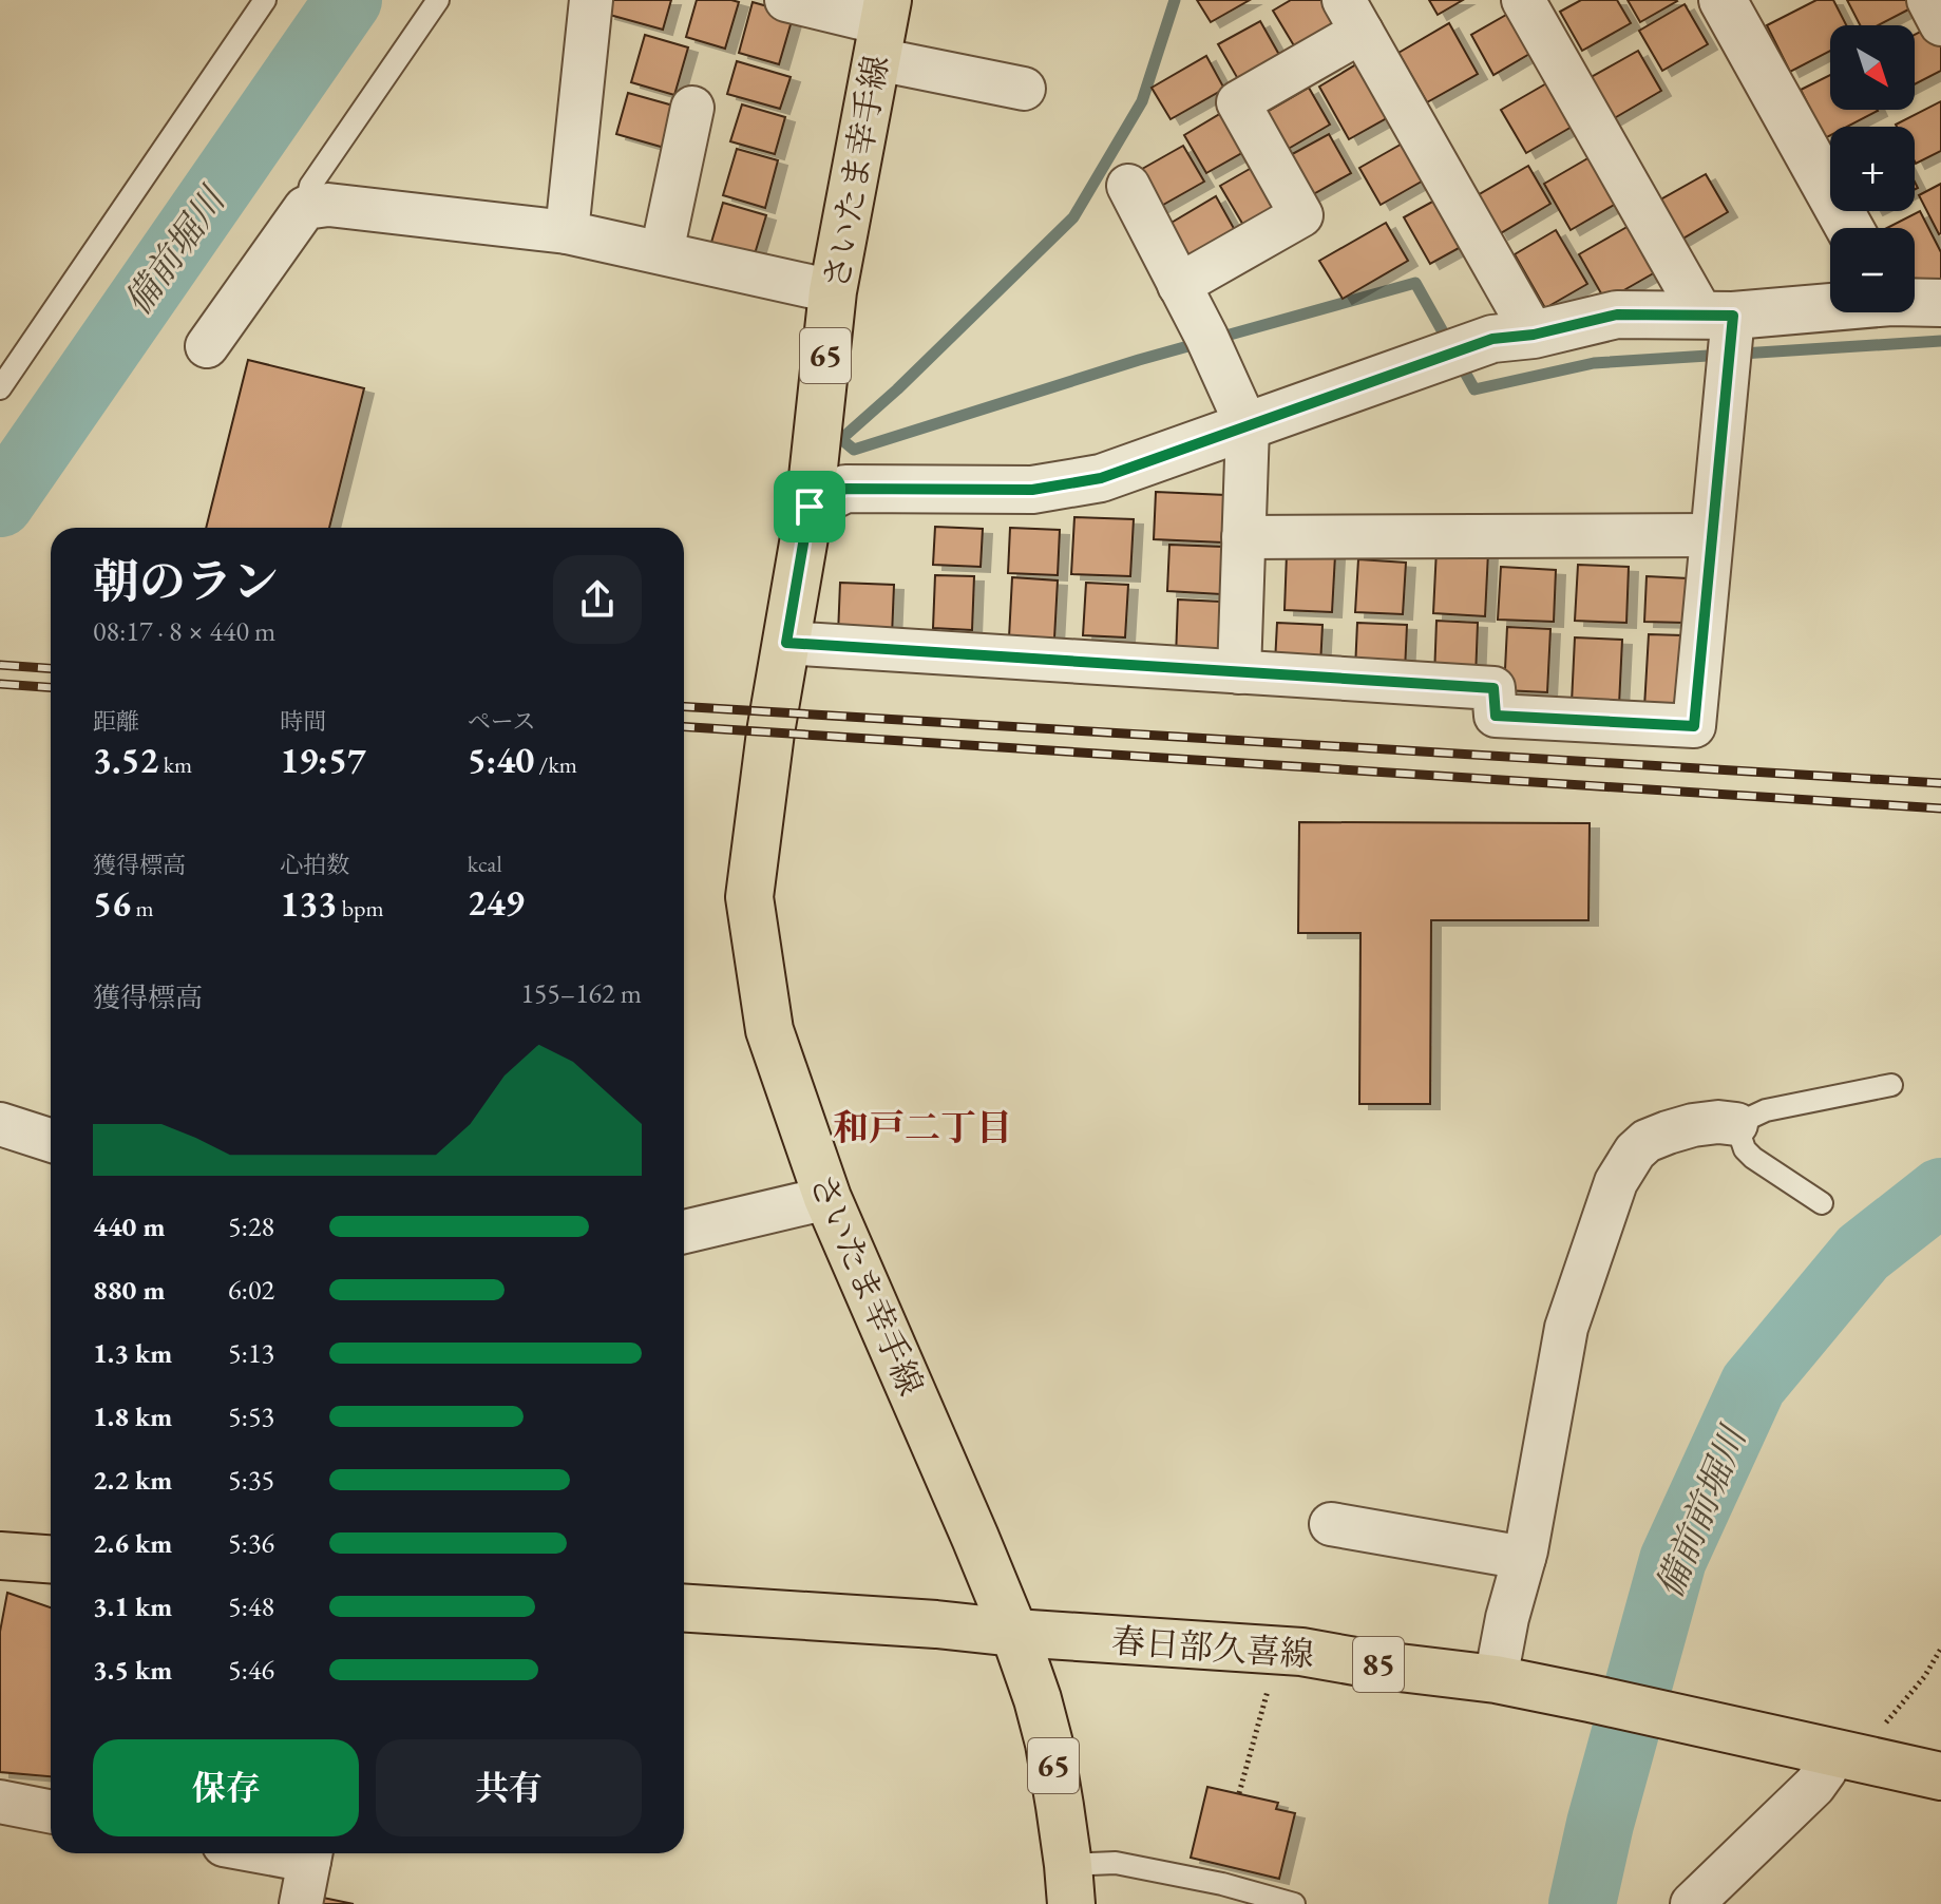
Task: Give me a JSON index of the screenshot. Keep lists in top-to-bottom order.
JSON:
{
  "streets": {
    "main road": [
      "さいたま幸手線",
      "65",
      "春日部久喜線",
      "85"
    ]
  },
  "crossings": [
    ["さいたま幸手線", "春日部久喜線"]
  ],
  "districts": ["和戸二丁目"],
  "water": ["備前堀川", "備前前堀川"],
  "north": "bottom right",
  "page": {
    "map_buttons": ["+", "−"],
    "heading": ["朝のラン", "08:17 · 8 × 440 m"],
    "stats": [
      ["距離", "3.52 km"],
      ["時間", "19:57"],
      ["ペース", "5:40 /km"],
      ["獲得標高", "56 m"],
      ["心拍数", "133 bpm"],
      ["kcal", "249"]
    ],
    "chart": ["獲得標高", "155–162 m"],
    "list": [
      {
        "name": "440 m",
        "note": "5:28"
      },
      {
        "name": "880 m",
        "note": "6:02"
      },
      {
        "name": "1.3 km",
        "note": "5:13"
      },
      {
        "name": "1.8 km",
        "note": "5:53"
      },
      {
        "name": "2.2 km",
        "note": "5:35"
      },
      {
        "name": "2.6 km",
        "note": "5:36"
      },
      {
        "name": "3.1 km",
        "note": "5:48"
      },
      {
        "name": "3.5 km",
        "note": "5:46"
      }
    ],
    "buttons": ["保存", "共有"]
  }
}
